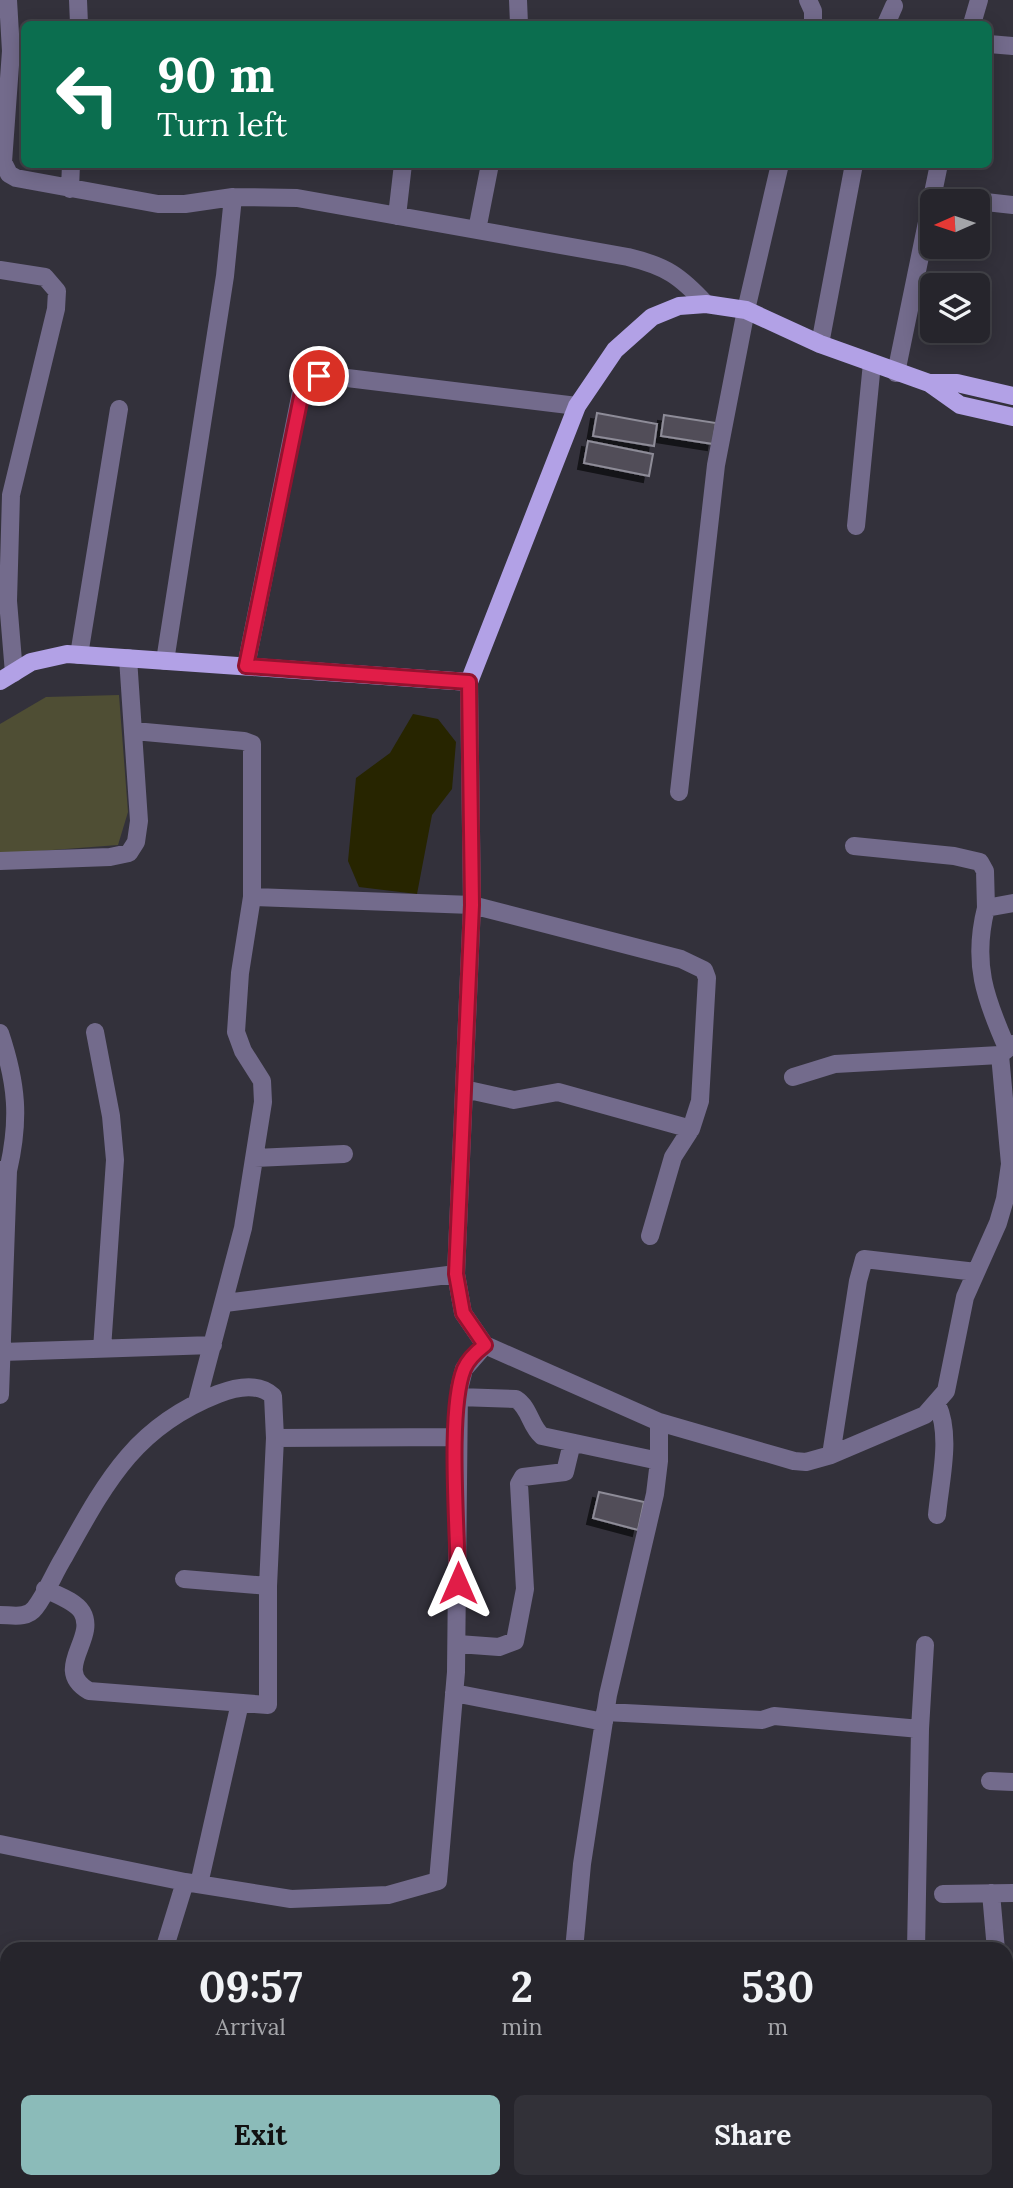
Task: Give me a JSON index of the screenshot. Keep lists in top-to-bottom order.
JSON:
{
  "north": "left",
  "page": {
    "turn": ["90 m", "Turn left"],
    "eta": [
      "09:57",
      "Arrival",
      "2",
      "min",
      "530",
      "m"
    ],
    "buttons": ["Exit", "Share"]
  }
}
